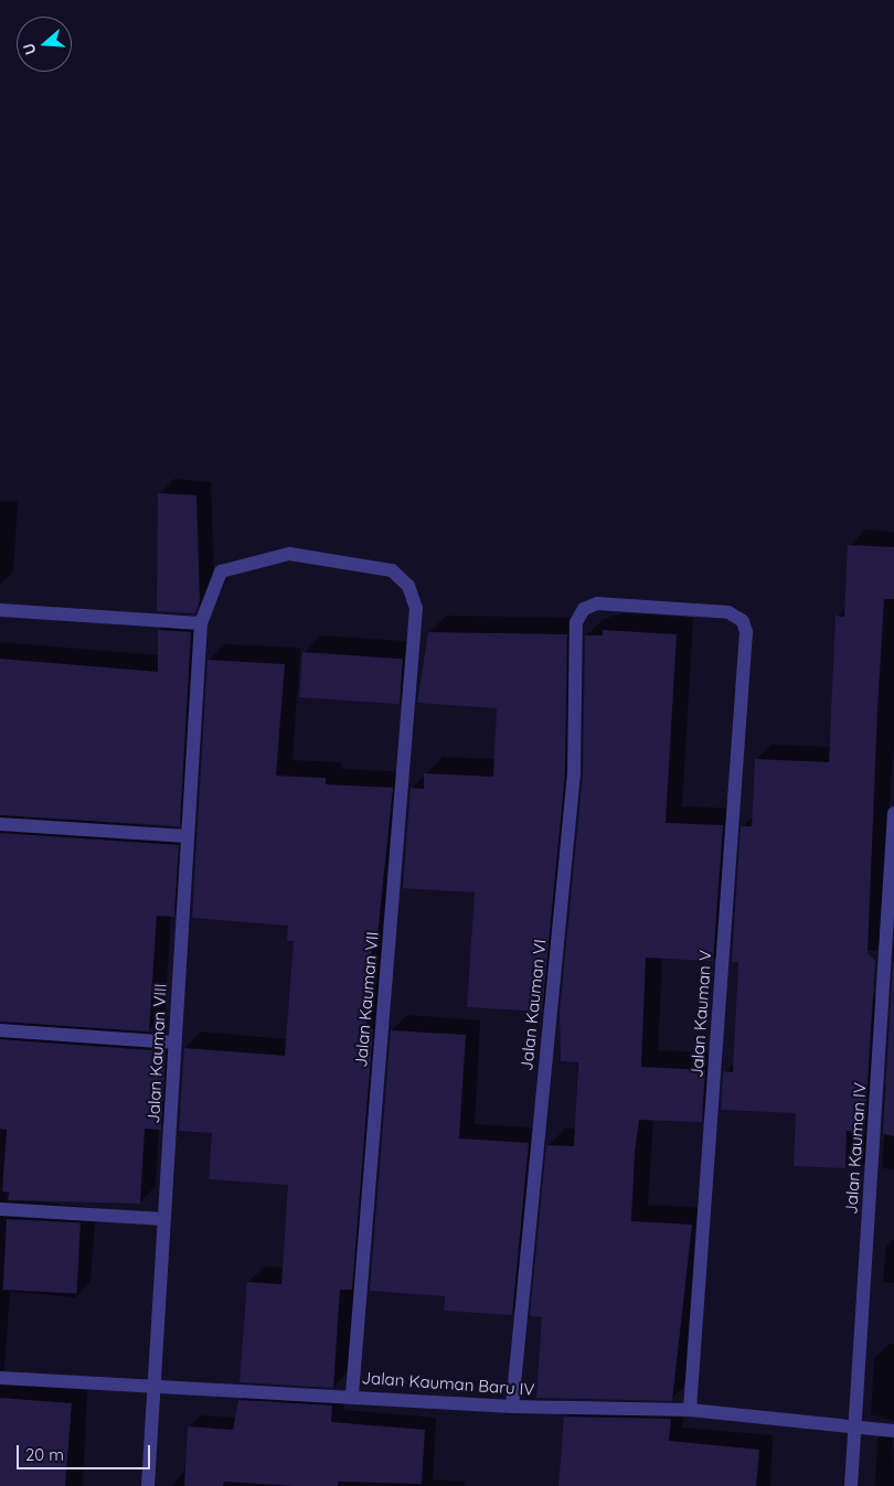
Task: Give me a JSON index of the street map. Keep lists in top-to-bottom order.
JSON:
{
  "streets": {
    "street": [
      "Jalan Kauman VII",
      "Jalan Kauman VI",
      "Jalan Kauman V",
      "Jalan Kauman VIII",
      "Jalan Kauman IV",
      "Jalan Kauman Baru IV"
    ]
  },
  "crossings": [
    ["Jalan Kauman VII", "Jalan Kauman VIII"],
    ["Jalan Kauman VII", "Jalan Kauman Baru IV"],
    ["Jalan Kauman VI", "Jalan Kauman V"],
    ["Jalan Kauman VI", "Jalan Kauman Baru IV"],
    ["Jalan Kauman V", "Jalan Kauman Baru IV"],
    ["Jalan Kauman VIII", "Jalan Kauman Baru IV"],
    ["Jalan Kauman IV", "Jalan Kauman Baru IV"]
  ],
  "scale_bar": "20 m",
  "north": "left"
}
